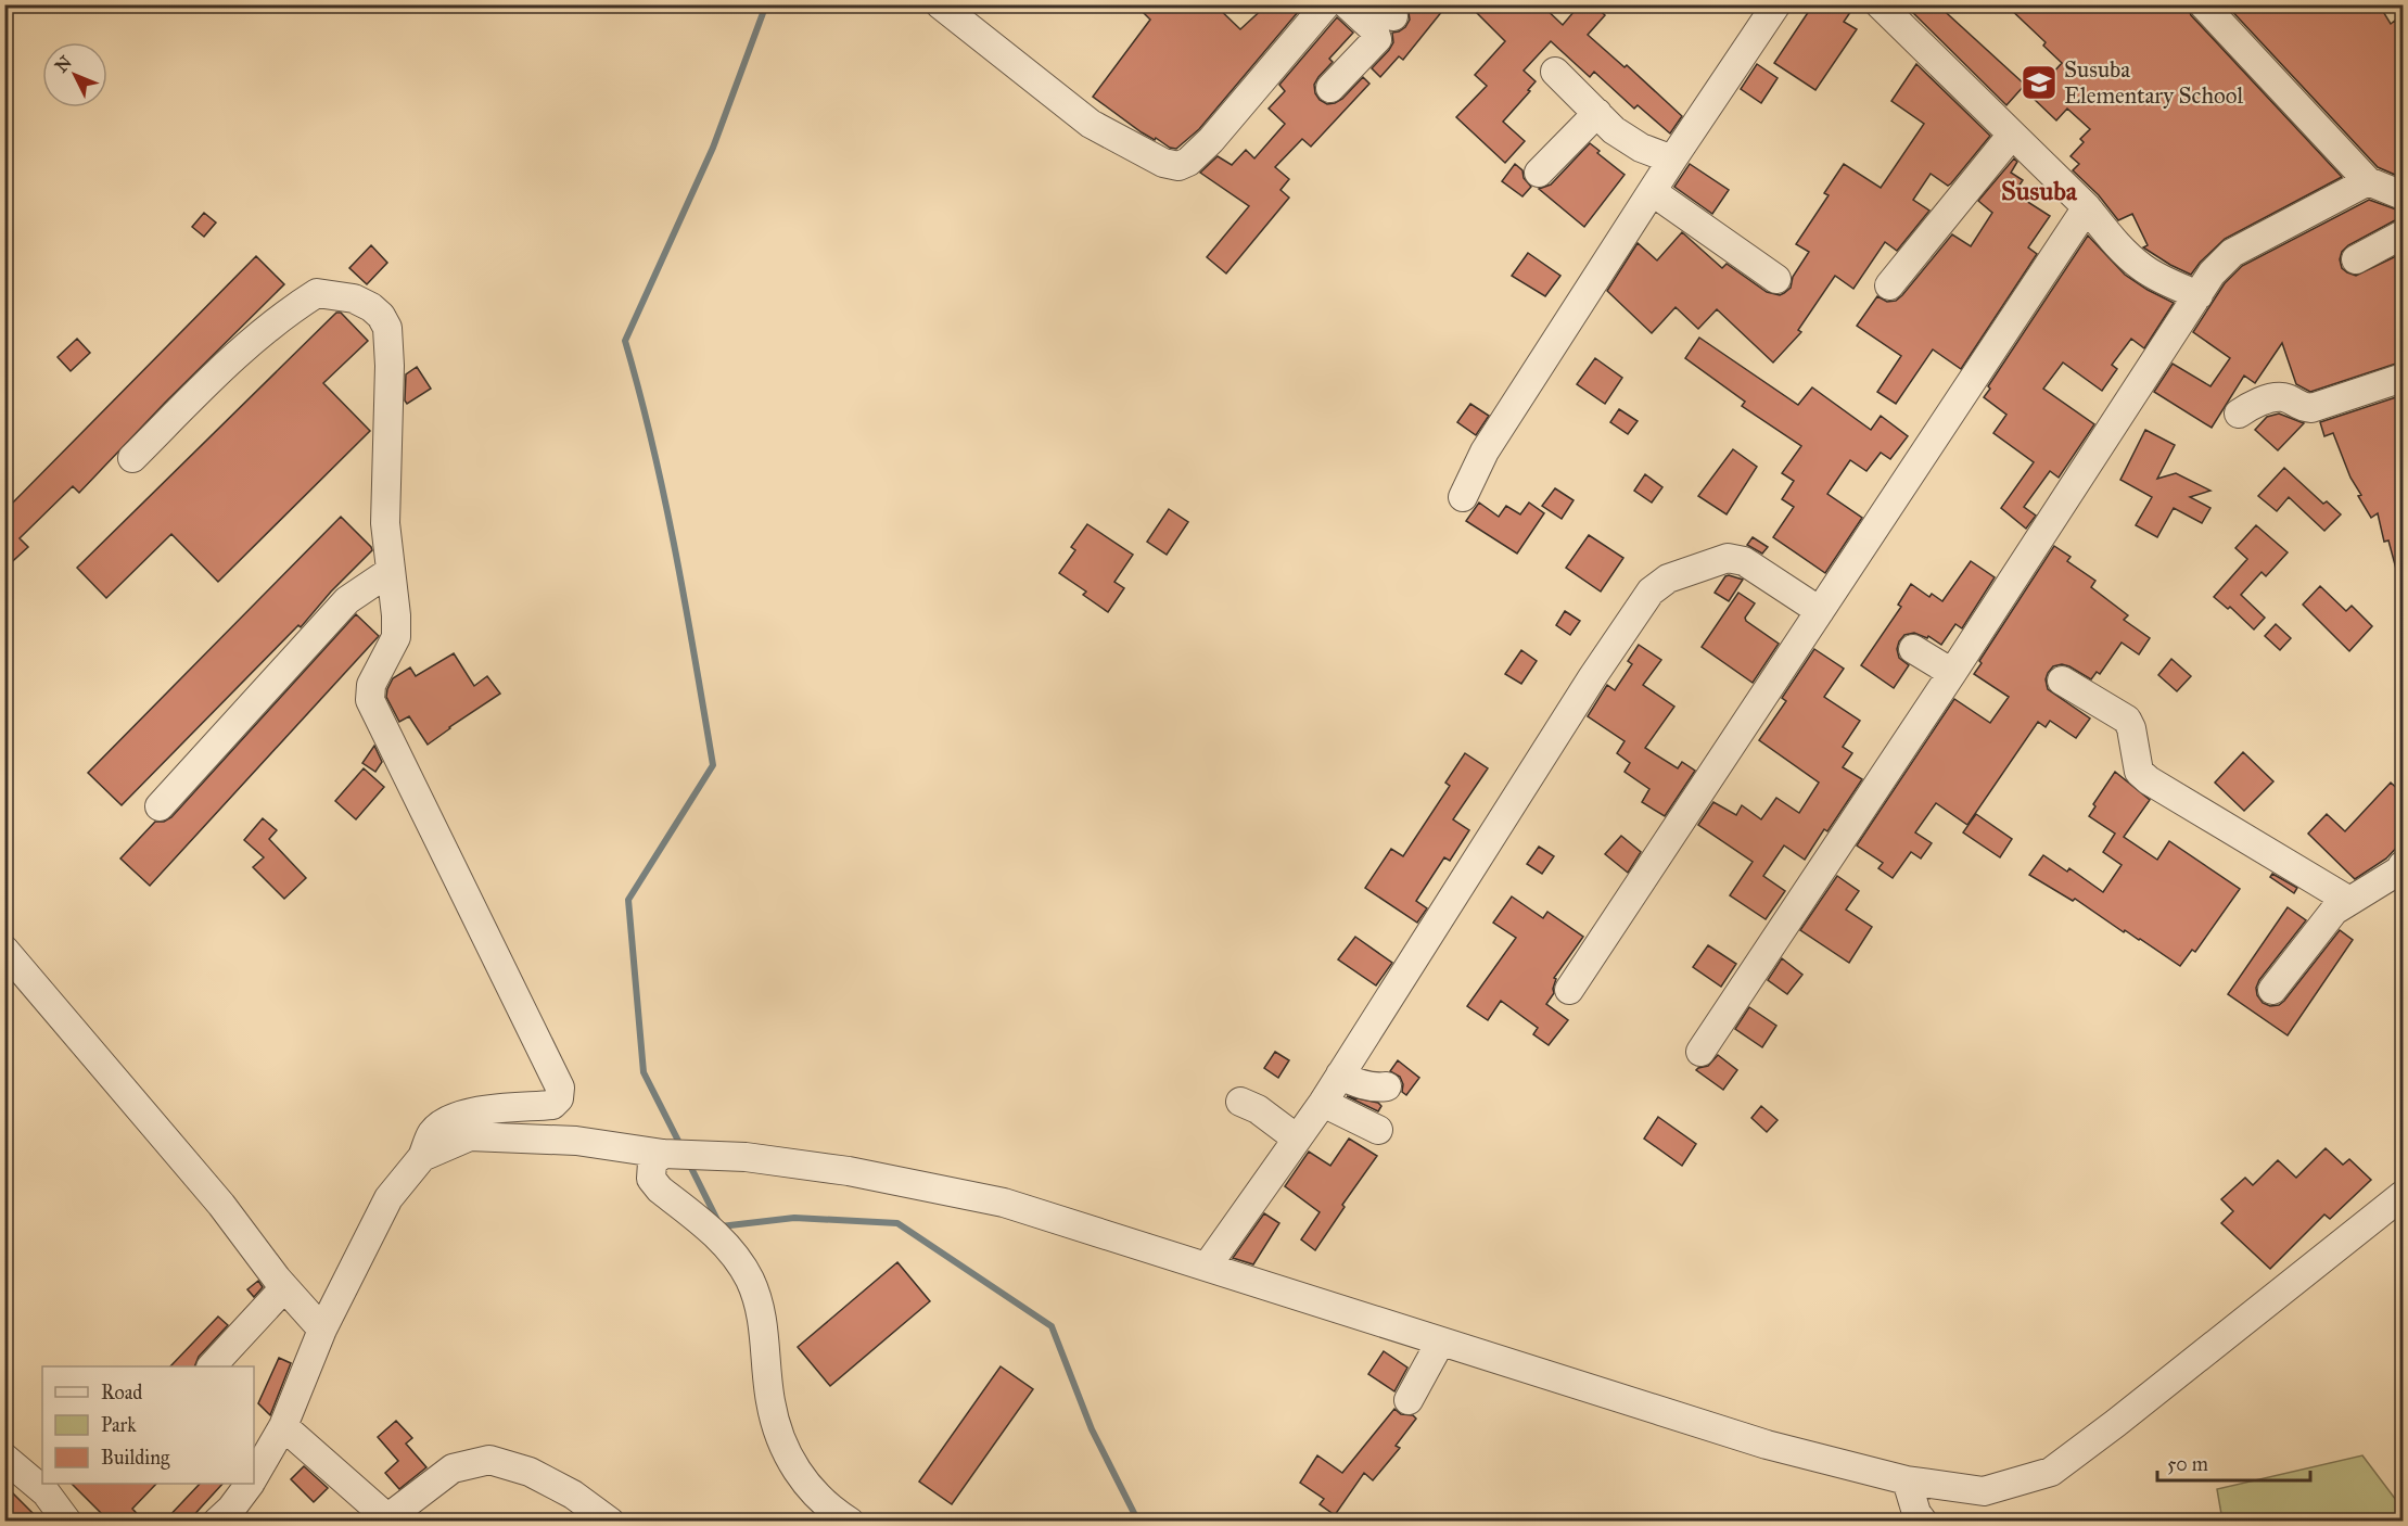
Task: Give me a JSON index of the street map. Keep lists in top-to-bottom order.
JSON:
{
  "districts": ["Susuba"],
  "places": {
    "school or university": ["Susuba Elementary School"]
  },
  "legend": ["Road", "Park", "Building"],
  "scale_bar": "50 m",
  "north": "top left"
}
